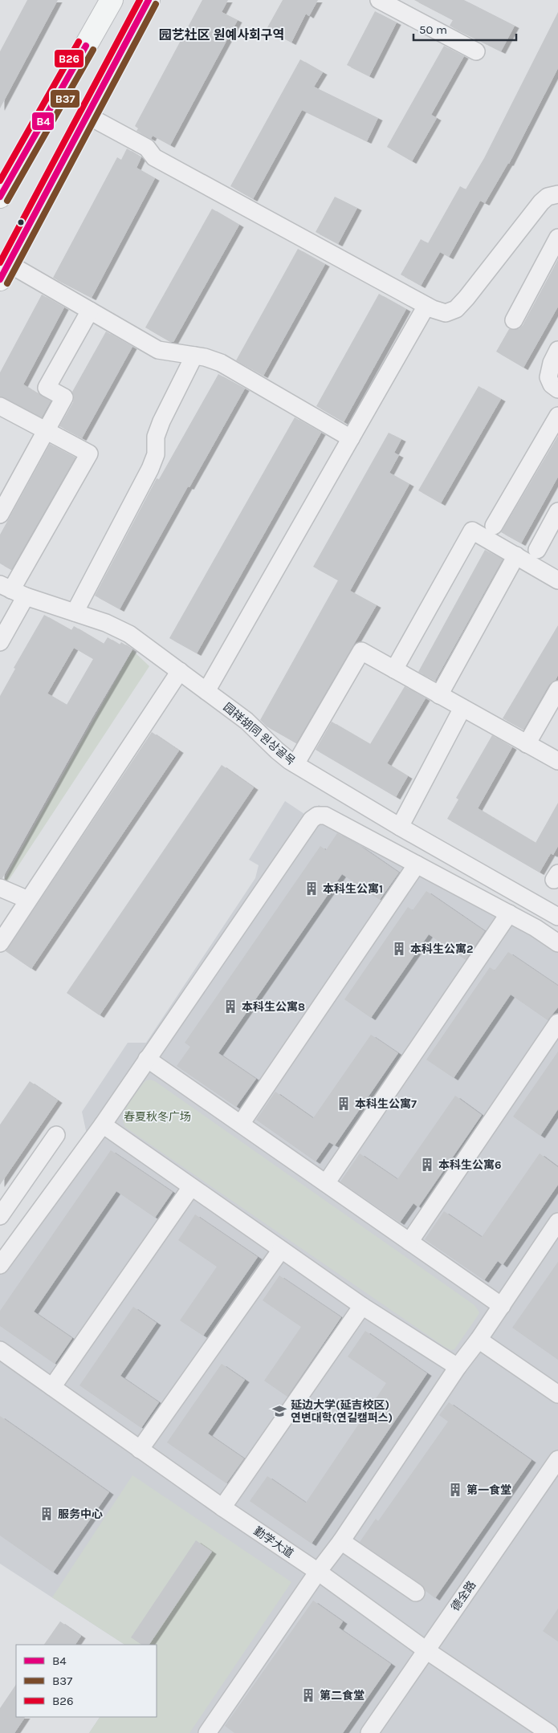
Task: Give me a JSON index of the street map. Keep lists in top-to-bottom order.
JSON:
{
  "streets": {
    "street": ["园祥胡同 원상골목", "勤学大道", "德全路"]
  },
  "crossings": [
    ["勤学大道", "德全路"]
  ],
  "districts": ["园艺社区 원예사회구역"],
  "parks": ["春夏秋冬广场"],
  "places": {
    "building": [
      "本科生公寓1",
      "本科生公寓2",
      "本科生公寓8",
      "本科生公寓7",
      "本科生公寓6",
      "第一食堂",
      "服务中心",
      "第二食堂"
    ],
    "school or university": ["延边大学(延吉校区) 연변대학(연길캠퍼스)"]
  },
  "lines": ["transit line B4", "transit line B26", "transit line B37"],
  "legend": ["B4", "B37", "B26"],
  "scale_bar": "50 m"
}
